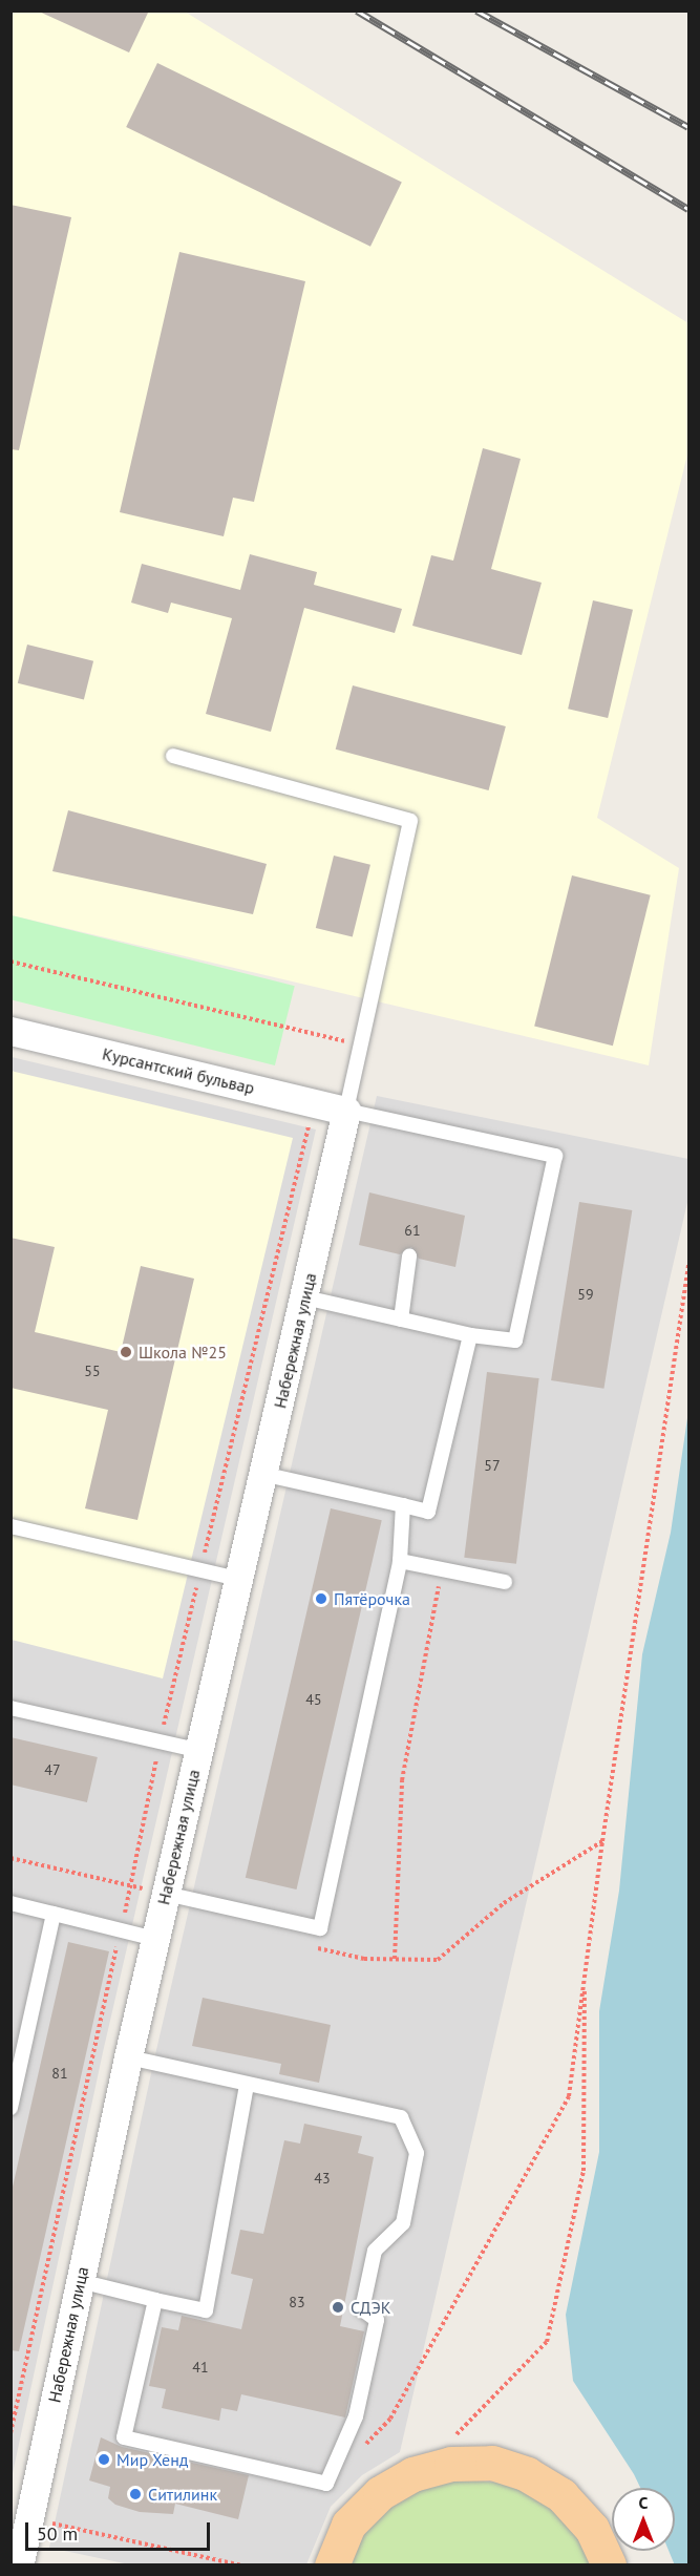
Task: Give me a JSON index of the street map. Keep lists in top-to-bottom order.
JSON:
{
  "streets": {
    "street": ["Курсантский бульвар", "Набережная улица"]
  },
  "crossings": [
    ["Курсантский бульвар", "Набережная улица"]
  ],
  "places": [
    "Школа №25",
    "Пятёрочка",
    "СДЭК",
    "Мир Хенд",
    "Ситилинк"
  ],
  "house_numbers": [
    "61",
    "59",
    "55",
    "57",
    "45",
    "47",
    "81",
    "43",
    "83",
    "41"
  ],
  "scale_bar": "50 m",
  "north": "top"
}
